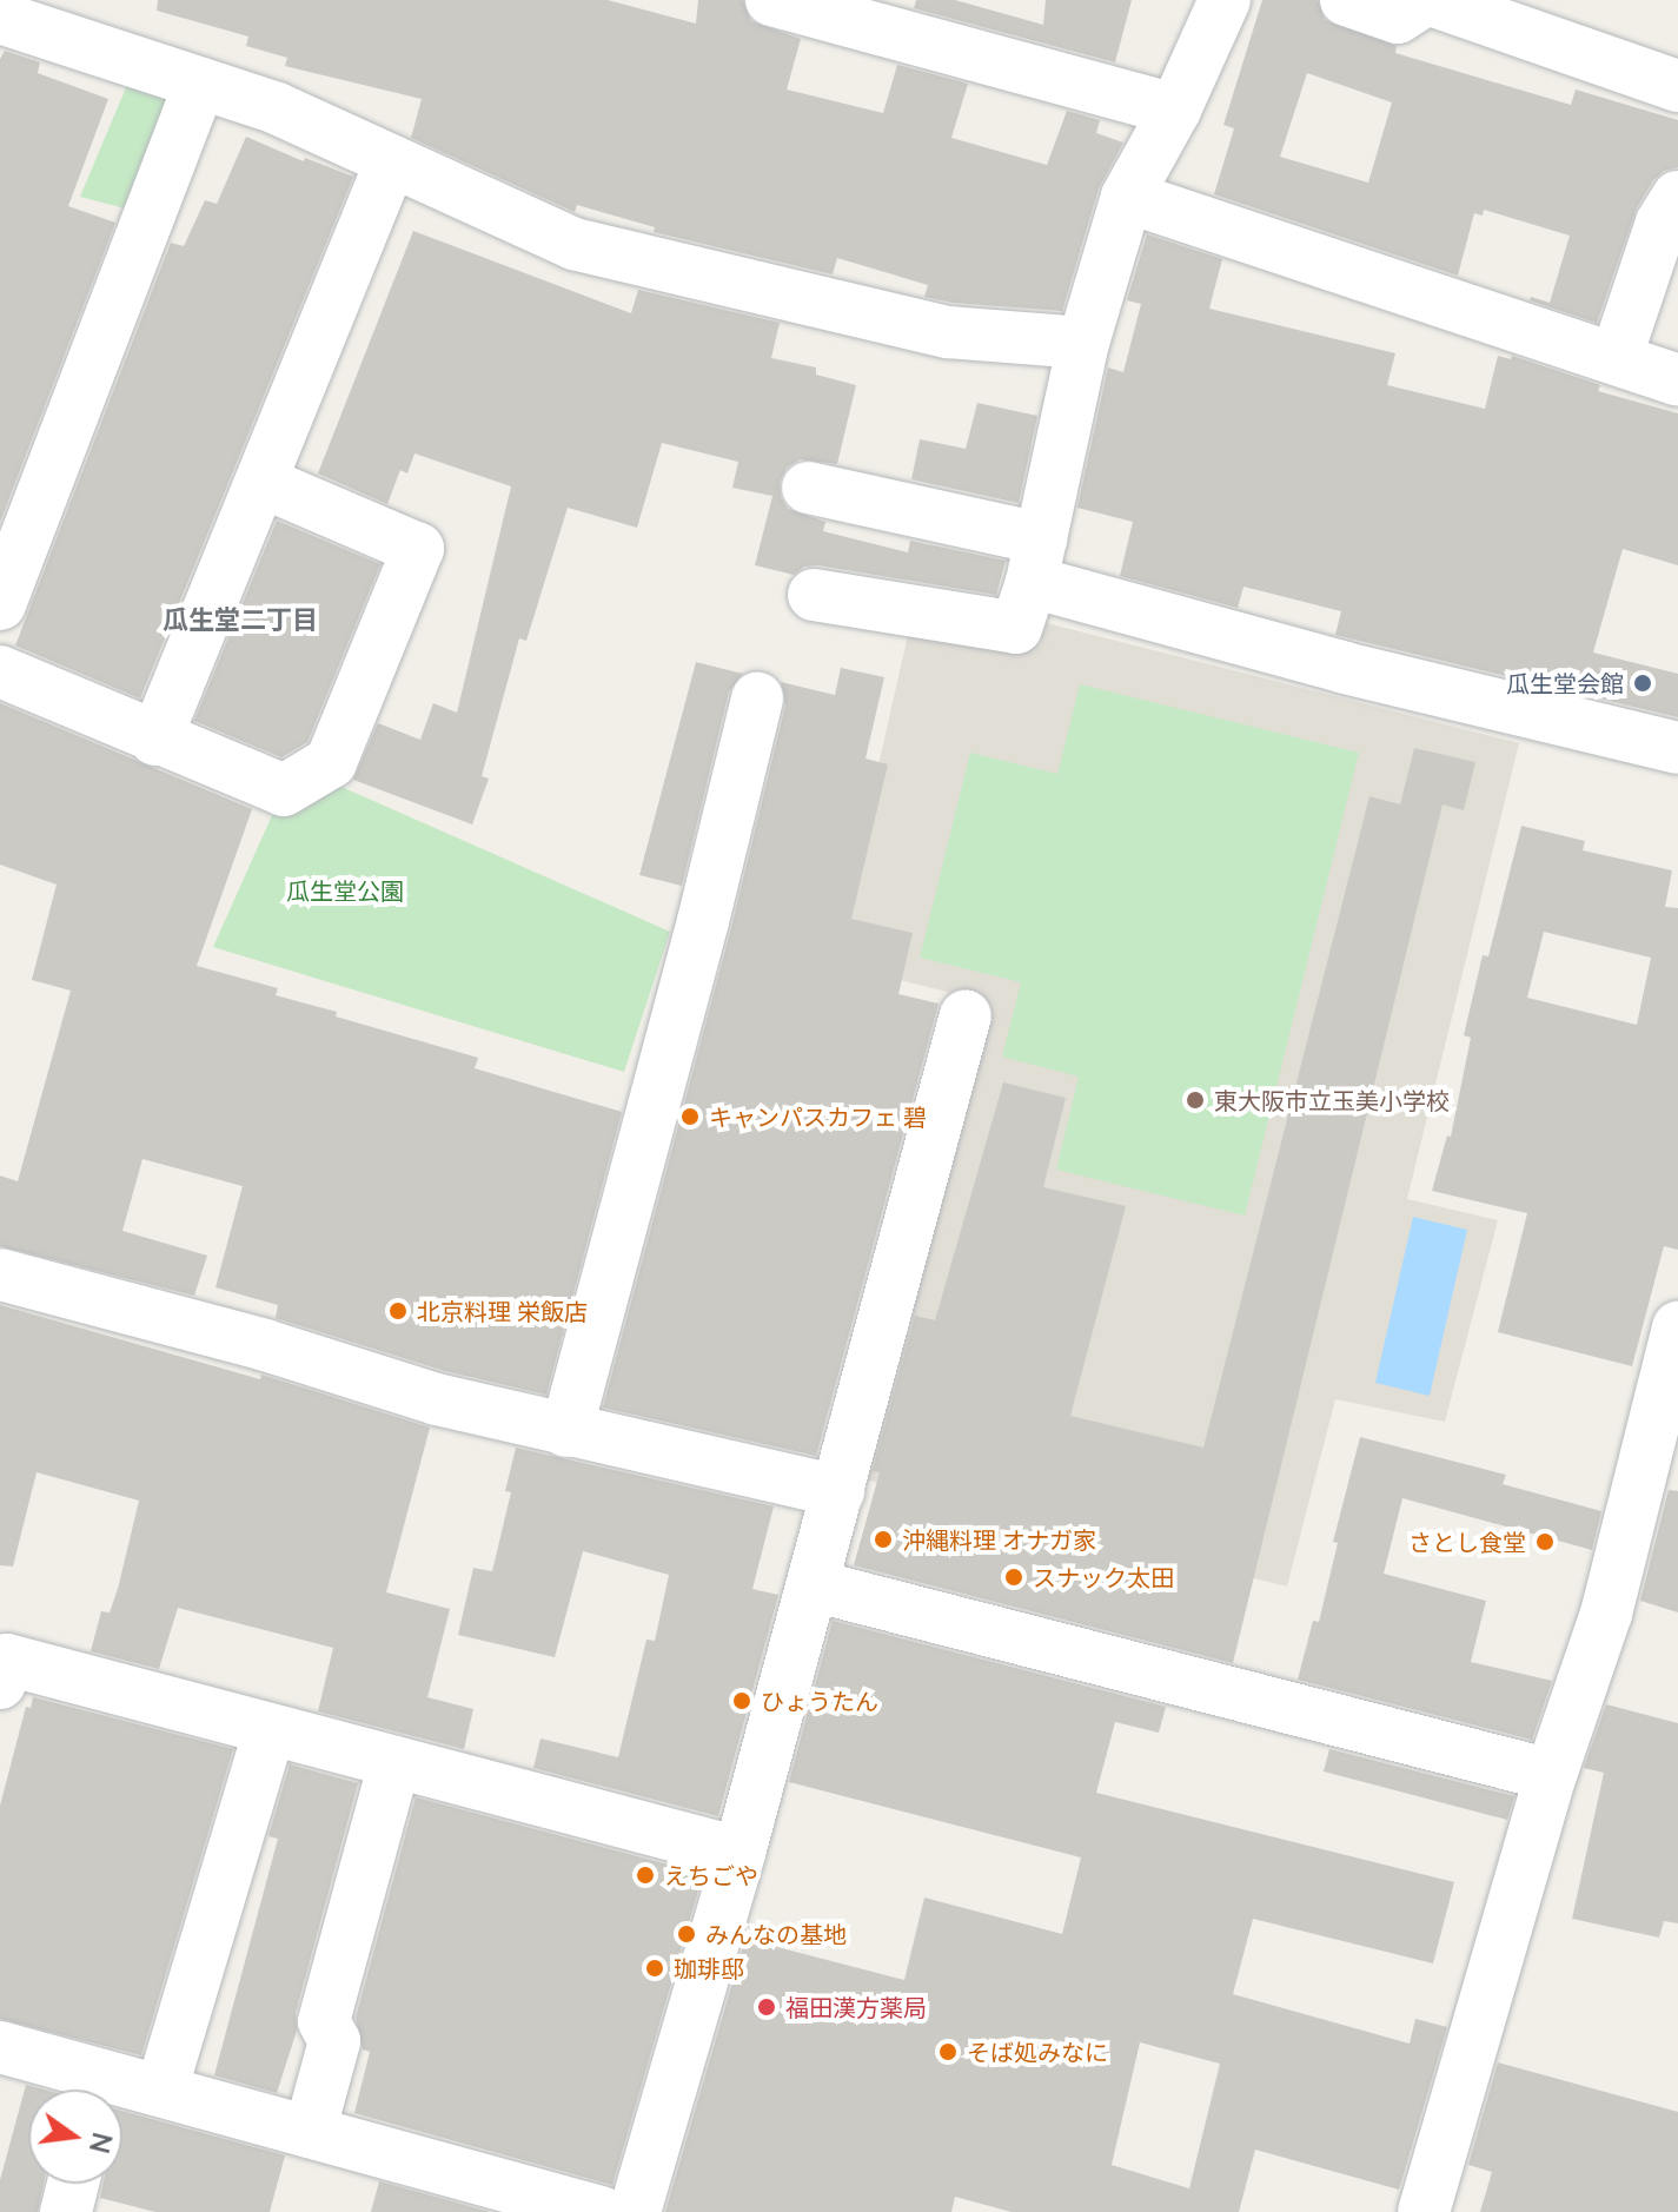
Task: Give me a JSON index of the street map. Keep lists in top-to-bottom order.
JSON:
{
  "districts": ["瓜生堂二丁目"],
  "parks": ["瓜生堂公園"],
  "places": [
    "瓜生堂会館",
    "東大阪市立玉美小学校",
    "キャンパスカフェ 碧",
    "北京料理 栄飯店",
    "沖縄料理 オナガ家",
    "さとし食堂",
    "スナック太田",
    "ひょうたん",
    "えちごや",
    "みんなの基地",
    "珈琲邸",
    "福田漢方薬局",
    "そば処みなに"
  ],
  "north": "right"
}
